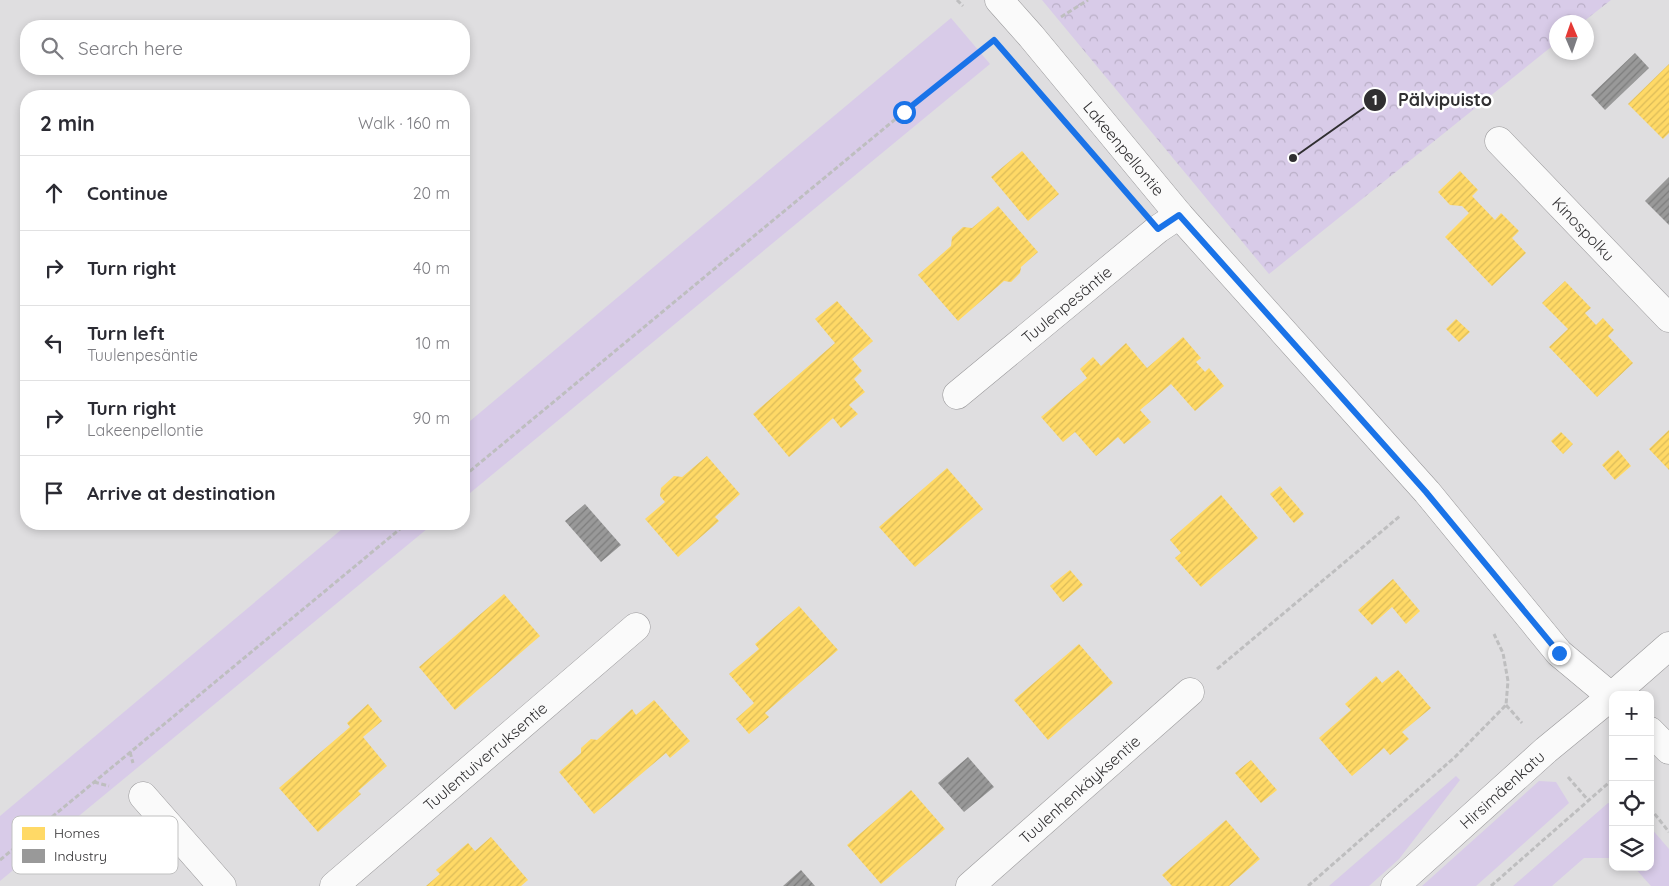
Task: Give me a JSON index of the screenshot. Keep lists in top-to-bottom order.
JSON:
{
  "streets": {
    "street": [
      "Lakeenpellontie",
      "Kinospolku",
      "Tuulenpesäntie",
      "Tuulentuiverruksentie",
      "Tuulenhenkäyksentie",
      "Hirsimäenkatu"
    ]
  },
  "crossings": [
    ["Lakeenpellontie", "Tuulenpesäntie"]
  ],
  "places": ["Pälvipuisto"],
  "legend": ["Homes", "Industry"],
  "north": "top",
  "page": {
    "search": "Search here",
    "heading": ["2 min", "Walk · 160 m"],
    "list": [
      ["Continue", "20 m"],
      ["Turn right", "40 m"],
      ["Turn left", "Tuulenpesäntie", "10 m"],
      ["Turn right", "Lakeenpellontie", "90 m"],
      "Arrive at destination"
    ],
    "map_buttons": ["+", "−"]
  }
}
